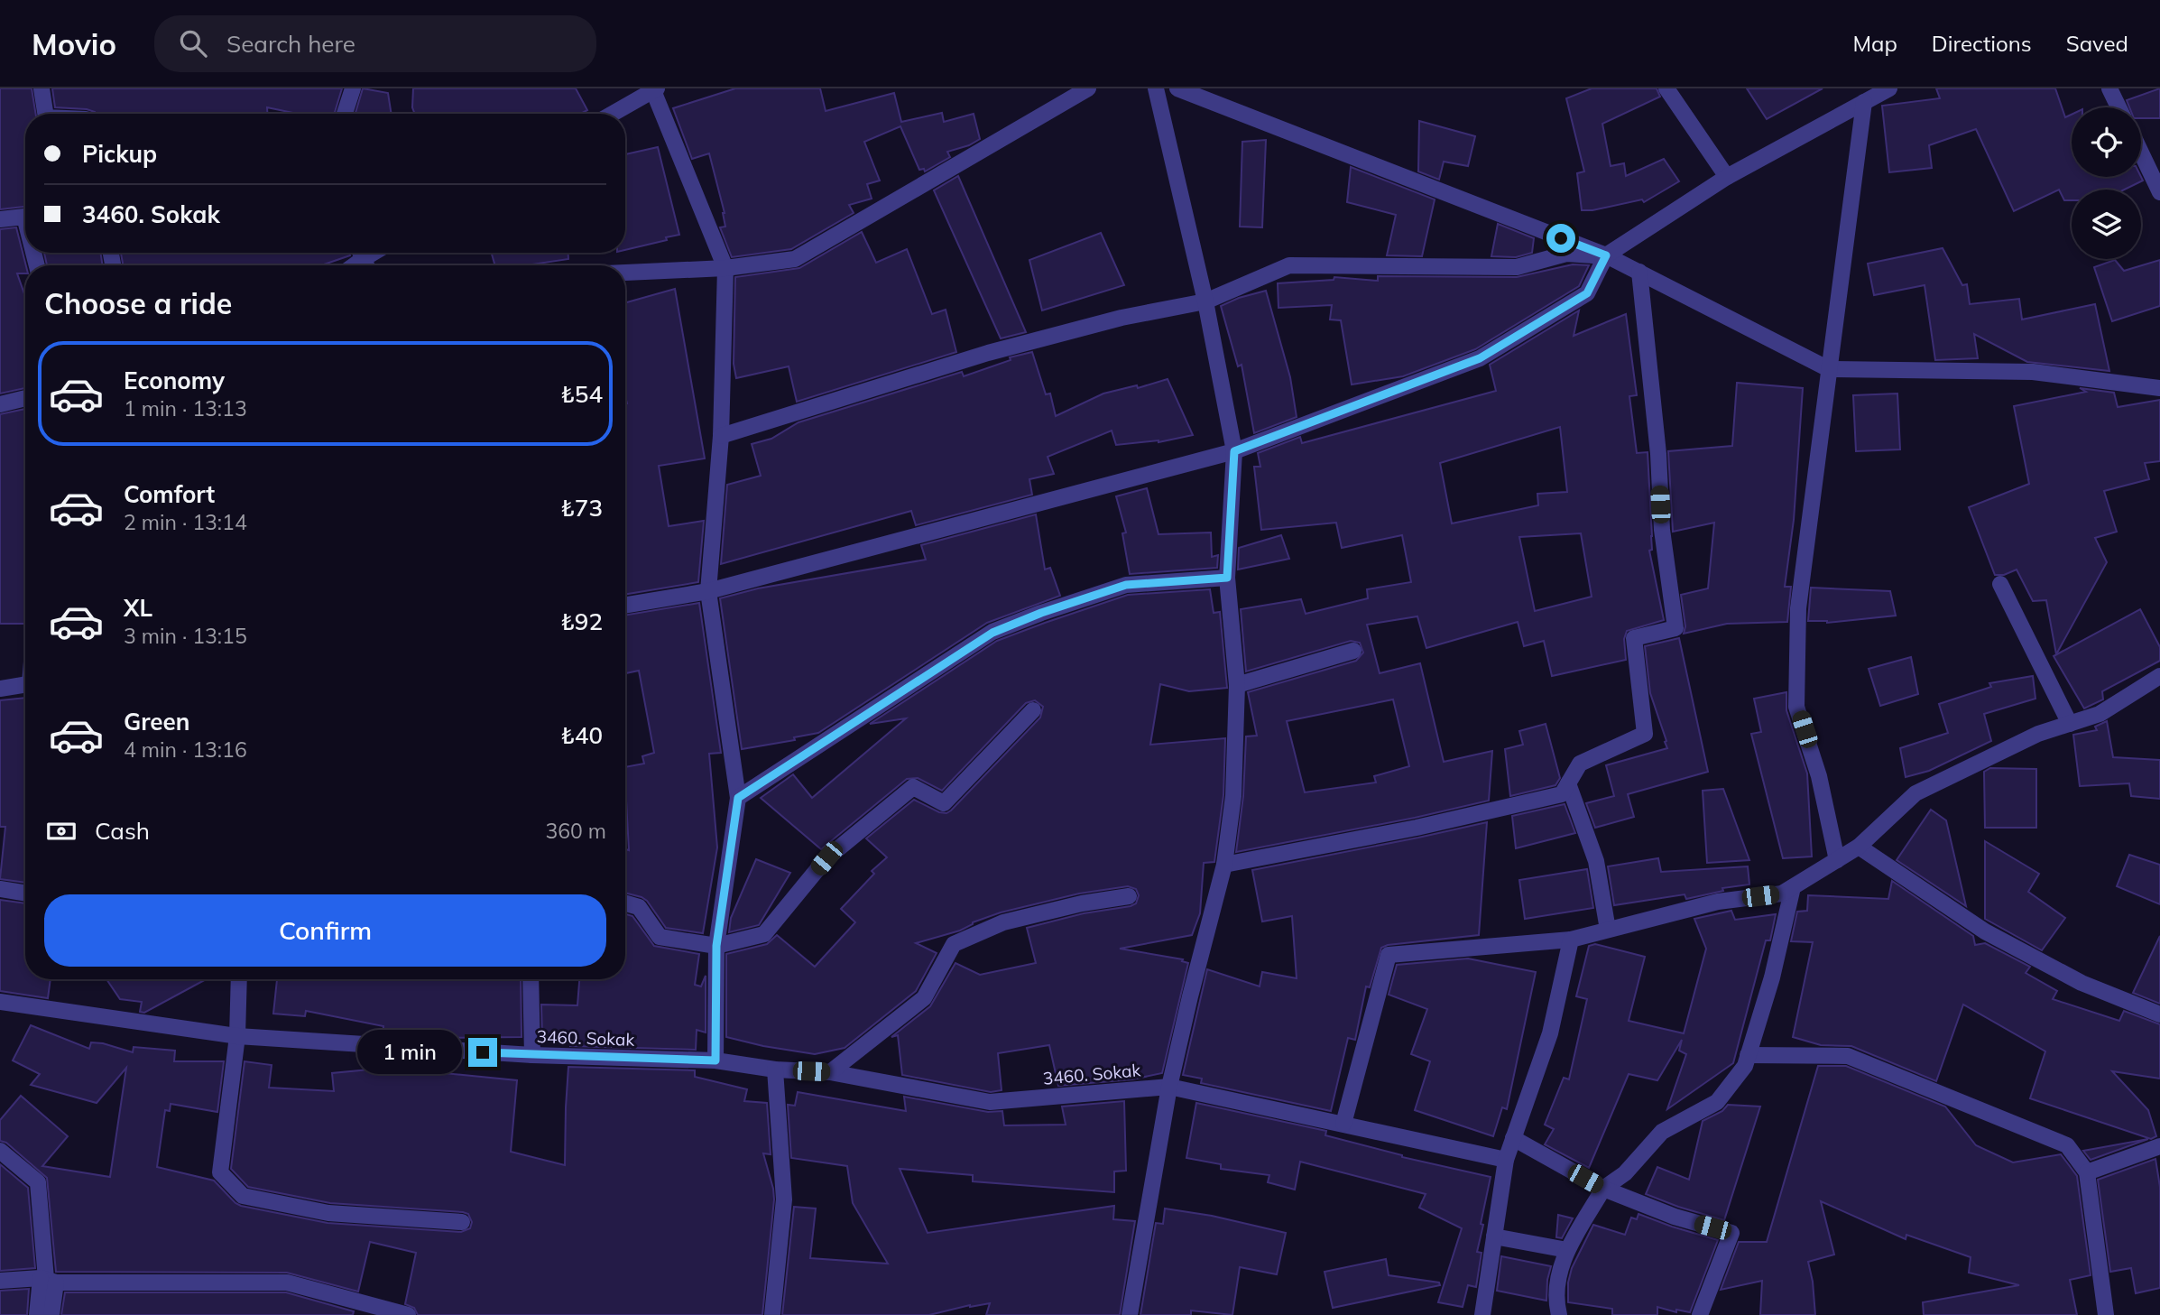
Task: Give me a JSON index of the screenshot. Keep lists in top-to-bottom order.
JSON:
{
  "streets": {
    "street": ["3460. Sokak"]
  },
  "page": {
    "header": "Movio",
    "search": "Search here",
    "nav": ["Map", "Directions", "Saved"],
    "banner": ["Pickup", "3460. Sokak"],
    "heading": "Choose a ride",
    "list": [
      {
        "name": "Economy",
        "note": "1 min · 13:13",
        "value": "₺54"
      },
      {
        "name": "Comfort",
        "note": "2 min · 13:14",
        "value": "₺73"
      },
      {
        "name": "XL",
        "note": "3 min · 13:15",
        "value": "₺92"
      },
      {
        "name": "Green",
        "note": "4 min · 13:16",
        "value": "₺40"
      }
    ],
    "pay": ["Cash", "360 m"],
    "buttons": "Confirm",
    "bubble": "1 min"
  }
}
